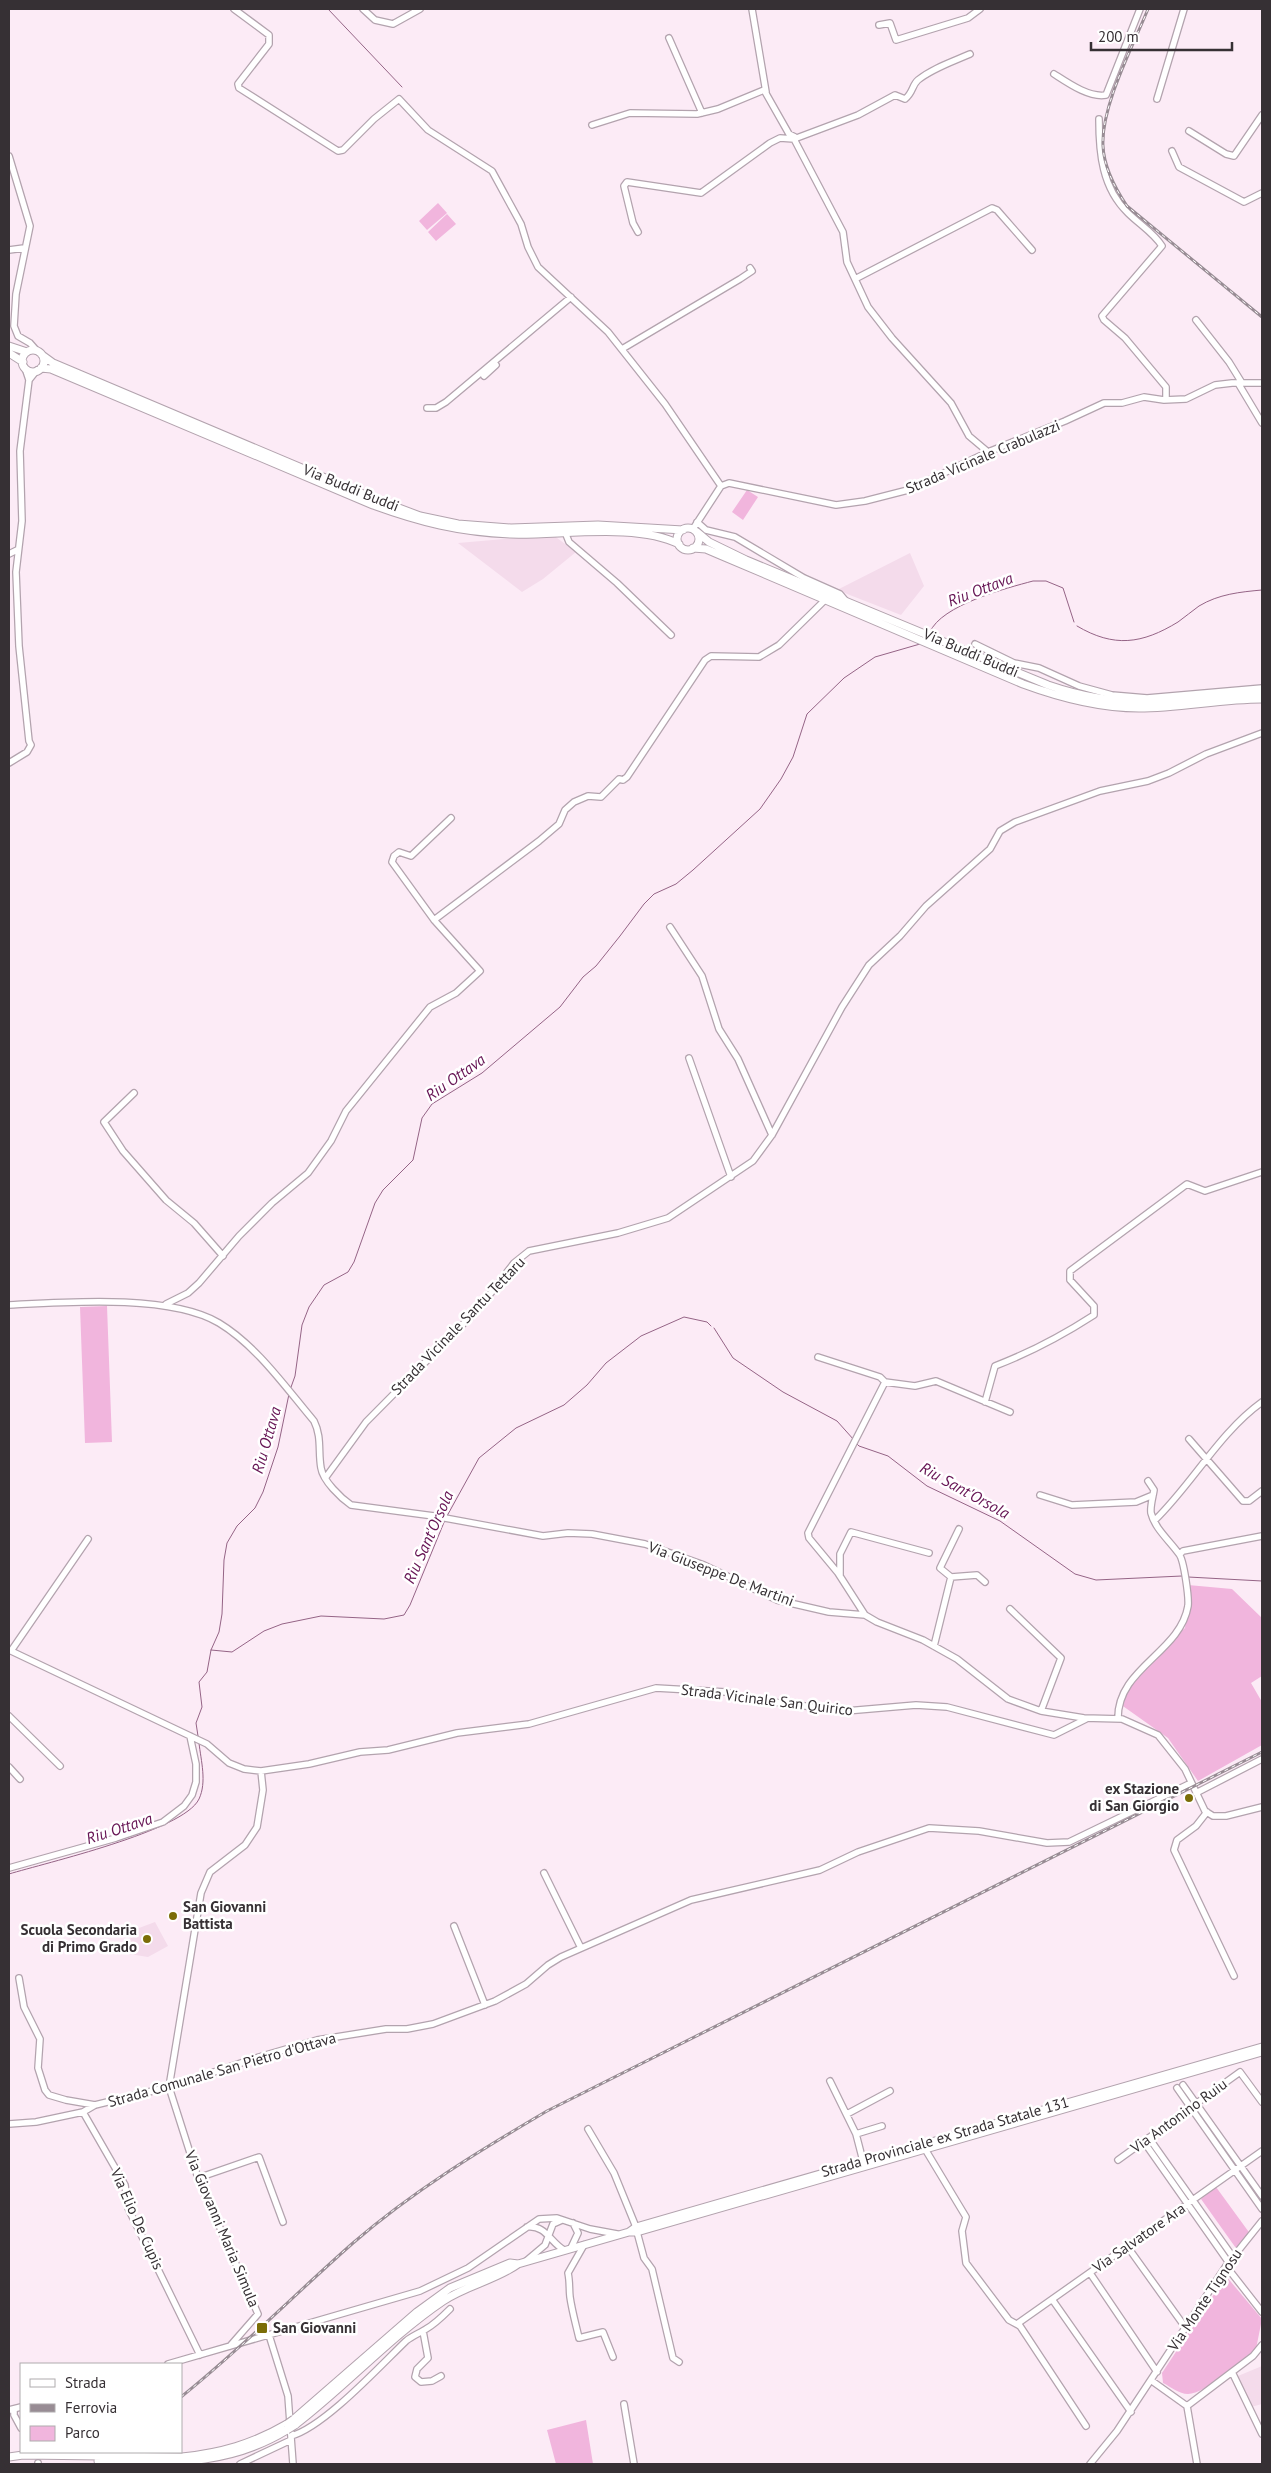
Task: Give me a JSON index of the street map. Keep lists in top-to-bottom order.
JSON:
{
  "streets": {
    "main road": ["Via Buddi Buddi", "Strada Provinciale ex Strada Statale 131"],
    "street": [
      "Strada Vicinale Crabulazzi",
      "Strada Vicinale Santu Tettaru",
      "Via Giuseppe De Martini",
      "Strada Vicinale San Quirico",
      "Strada Comunale San Pietro d'Ottava",
      "Via Antonino Ruiu",
      "Via Elio De Cupis",
      "Via Giovanni Maria Simula",
      "Via Salvatore Ara",
      "Via Monte Tignosu"
    ]
  },
  "crossings": [
    ["Strada Vicinale Santu Tettaru", "Via Giuseppe De Martini"],
    ["Via Giuseppe De Martini", "Strada Vicinale San Quirico"],
    ["Via Giuseppe De Martini", "Strada Comunale San Pietro d'Ottava"],
    ["Strada Vicinale San Quirico", "Via Giovanni Maria Simula"],
    ["Strada Comunale San Pietro d'Ottava", "Via Elio De Cupis"],
    ["Strada Comunale San Pietro d'Ottava", "Via Giovanni Maria Simula"]
  ],
  "water": ["Riu Ottava", "Riu Sant'Orsola"],
  "places": {
    "other": ["ex Stazione di San Giorgio", "San Giovanni Battista", "Scuola Secondaria di Primo Grado"],
    "transit": ["San Giovanni"]
  },
  "legend": ["Strada", "Ferrovia", "Parco"],
  "scale_bar": "200 m"
}
